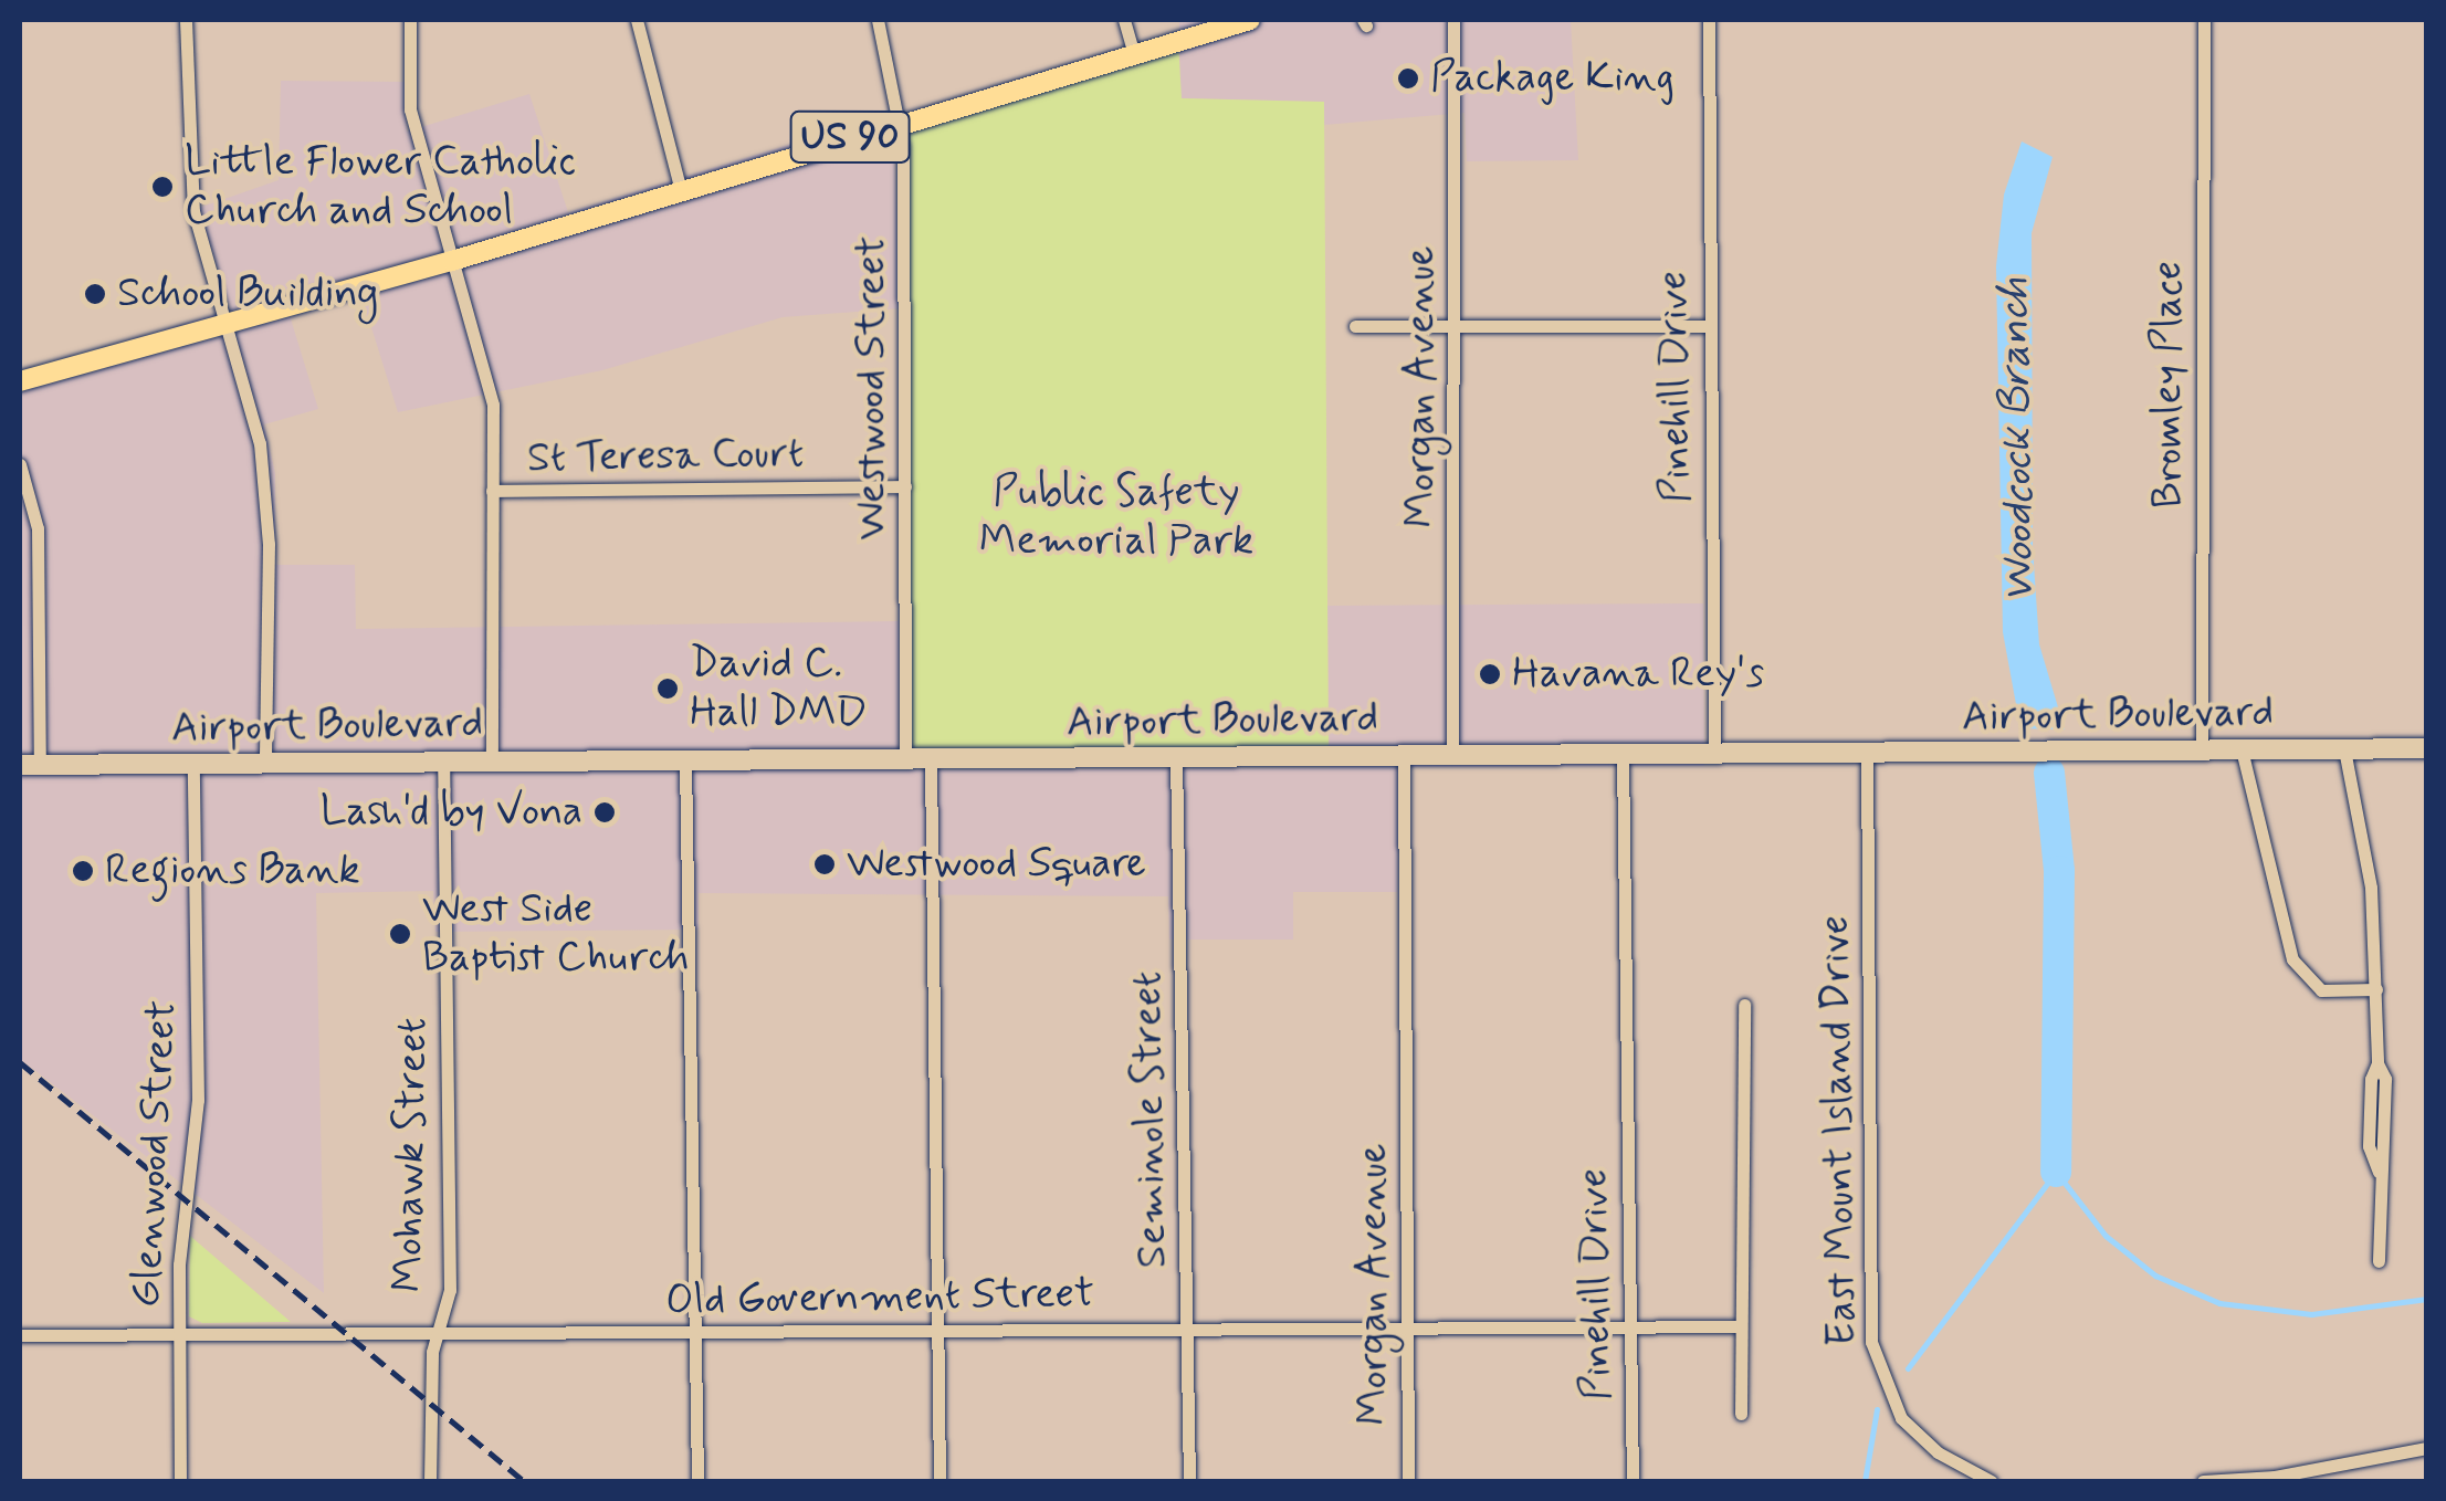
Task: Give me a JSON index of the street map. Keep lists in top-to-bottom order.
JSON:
{
  "streets": {
    "main road": ["US 90", "Airport Boulevard"],
    "street": [
      "Bromley Place",
      "Morgan Avenue",
      "Pinehill Drive",
      "Westwood Street",
      "St Teresa Court",
      "Seminole Street",
      "East Mount Island Drive",
      "Glenwood Street",
      "Mohawk Street",
      "Old Government Street"
    ]
  },
  "crossings": [
    ["US 90", "Westwood Street"],
    ["Bromley Place", "Airport Boulevard"],
    ["Morgan Avenue", "Airport Boulevard"],
    ["Morgan Avenue", "Old Government Street"],
    ["Pinehill Drive", "Airport Boulevard"],
    ["Pinehill Drive", "Old Government Street"],
    ["Westwood Street", "St Teresa Court"],
    ["Westwood Street", "Airport Boulevard"],
    ["Airport Boulevard", "Seminole Street"],
    ["Airport Boulevard", "East Mount Island Drive"],
    ["Airport Boulevard", "Glenwood Street"],
    ["Airport Boulevard", "Mohawk Street"],
    ["Seminole Street", "Old Government Street"],
    ["Glenwood Street", "Old Government Street"],
    ["Mohawk Street", "Old Government Street"]
  ],
  "water": ["Woodcock Branch"],
  "parks": ["Public Safety Memorial Park"],
  "places": [
    "Package King",
    "Little Flower Catholic Church and School",
    "School Building",
    "Havana Rey's",
    "David C. Hall DMD",
    "Lash'd by Vona",
    "Westwood Square",
    "Regions Bank",
    "West Side Baptist Church"
  ]
}
